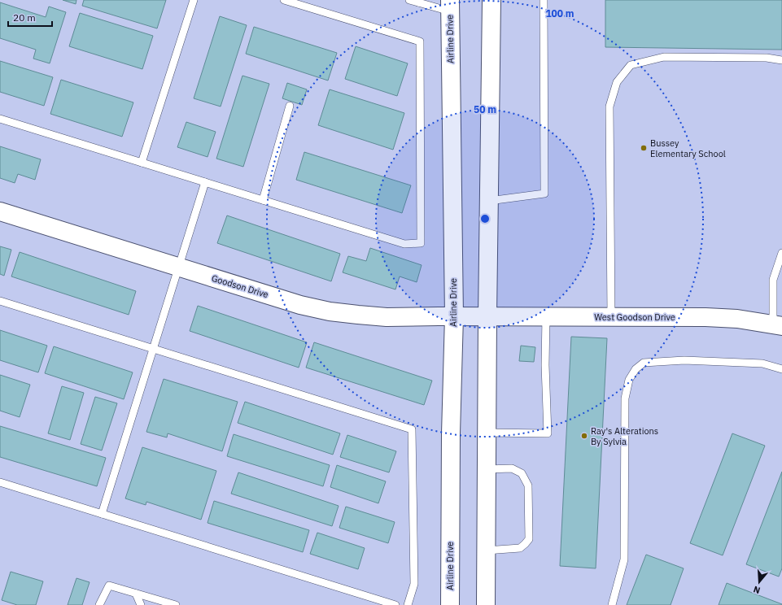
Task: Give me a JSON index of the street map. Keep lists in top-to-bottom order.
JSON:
{
  "streets": {
    "main road": ["Airline Drive", "Goodson Drive", "West Goodson Drive"]
  },
  "crossings": [
    ["Airline Drive", "Goodson Drive"],
    ["Goodson Drive", "West Goodson Drive"]
  ],
  "places": ["Bussey Elementary School", "Ray's Alterations By Sylvia"],
  "scale_bar": "20 m",
  "north": "bottom",
  "rings": ["100 m", "50 m"]
}
